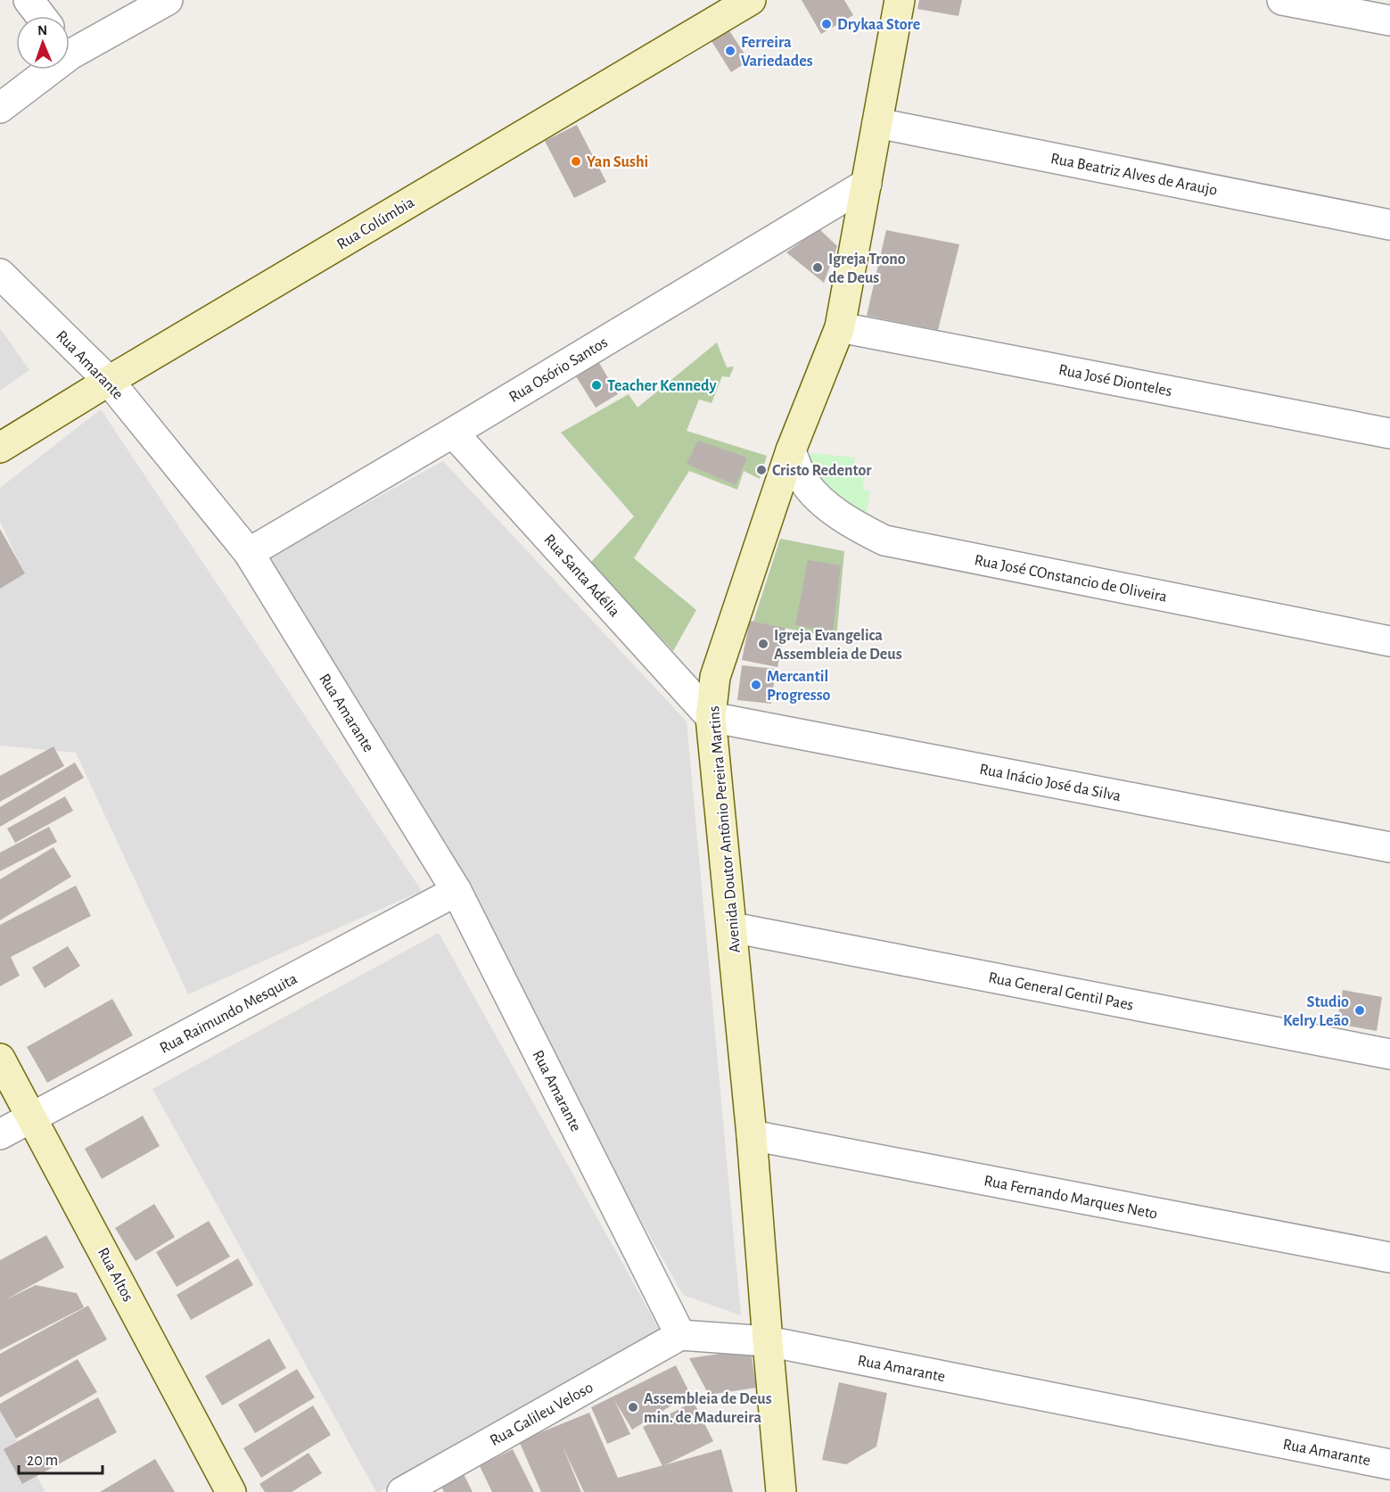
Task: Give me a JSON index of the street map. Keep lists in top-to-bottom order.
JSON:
{
  "streets": {
    "street": [
      "Rua Beatriz Alves de Araujo",
      "Rua Colúmbia",
      "Rua Amarante",
      "Rua Osório Santos",
      "Rua José Dionteles",
      "Rua Santa Adélia",
      "Rua José COnstancio de Oliveira",
      "Rua Inácio José da Silva",
      "Avenida Doutor Antônio Pereira Martins",
      "Rua General Gentil Paes",
      "Rua Raimundo Mesquita",
      "Rua Fernando Marques Neto",
      "Rua Altos",
      "Rua Galileu Veloso"
    ]
  },
  "crossings": [
    ["Rua Beatriz Alves de Araujo", "Avenida Doutor Antônio Pereira Martins"],
    ["Rua Colúmbia", "Rua Amarante"],
    ["Rua Amarante", "Rua Osório Santos"],
    ["Rua Amarante", "Avenida Doutor Antônio Pereira Martins"],
    ["Rua Amarante", "Rua Raimundo Mesquita"],
    ["Rua Amarante", "Rua Galileu Veloso"],
    ["Rua Osório Santos", "Rua Santa Adélia"],
    ["Rua Osório Santos", "Avenida Doutor Antônio Pereira Martins"],
    ["Rua José Dionteles", "Avenida Doutor Antônio Pereira Martins"],
    ["Rua Santa Adélia", "Rua Inácio José da Silva"],
    ["Rua Santa Adélia", "Avenida Doutor Antônio Pereira Martins"],
    ["Rua José COnstancio de Oliveira", "Avenida Doutor Antônio Pereira Martins"],
    ["Rua Inácio José da Silva", "Avenida Doutor Antônio Pereira Martins"],
    ["Avenida Doutor Antônio Pereira Martins", "Rua General Gentil Paes"],
    ["Avenida Doutor Antônio Pereira Martins", "Rua Fernando Marques Neto"],
    ["Rua Raimundo Mesquita", "Rua Altos"]
  ],
  "places": [
    "Drykaa Store",
    "Ferreira Variedades",
    "Yan Sushi",
    "Igreja Trono de Deus",
    "Teacher Kennedy",
    "Cristo Redentor",
    "Igreja Evangelica Assembleia de Deus",
    "Mercantil Progresso",
    "Studio Kelry Leão",
    "Assembleia de Deus min. de Madureira"
  ],
  "scale_bar": "20 m",
  "north": "top"
}
